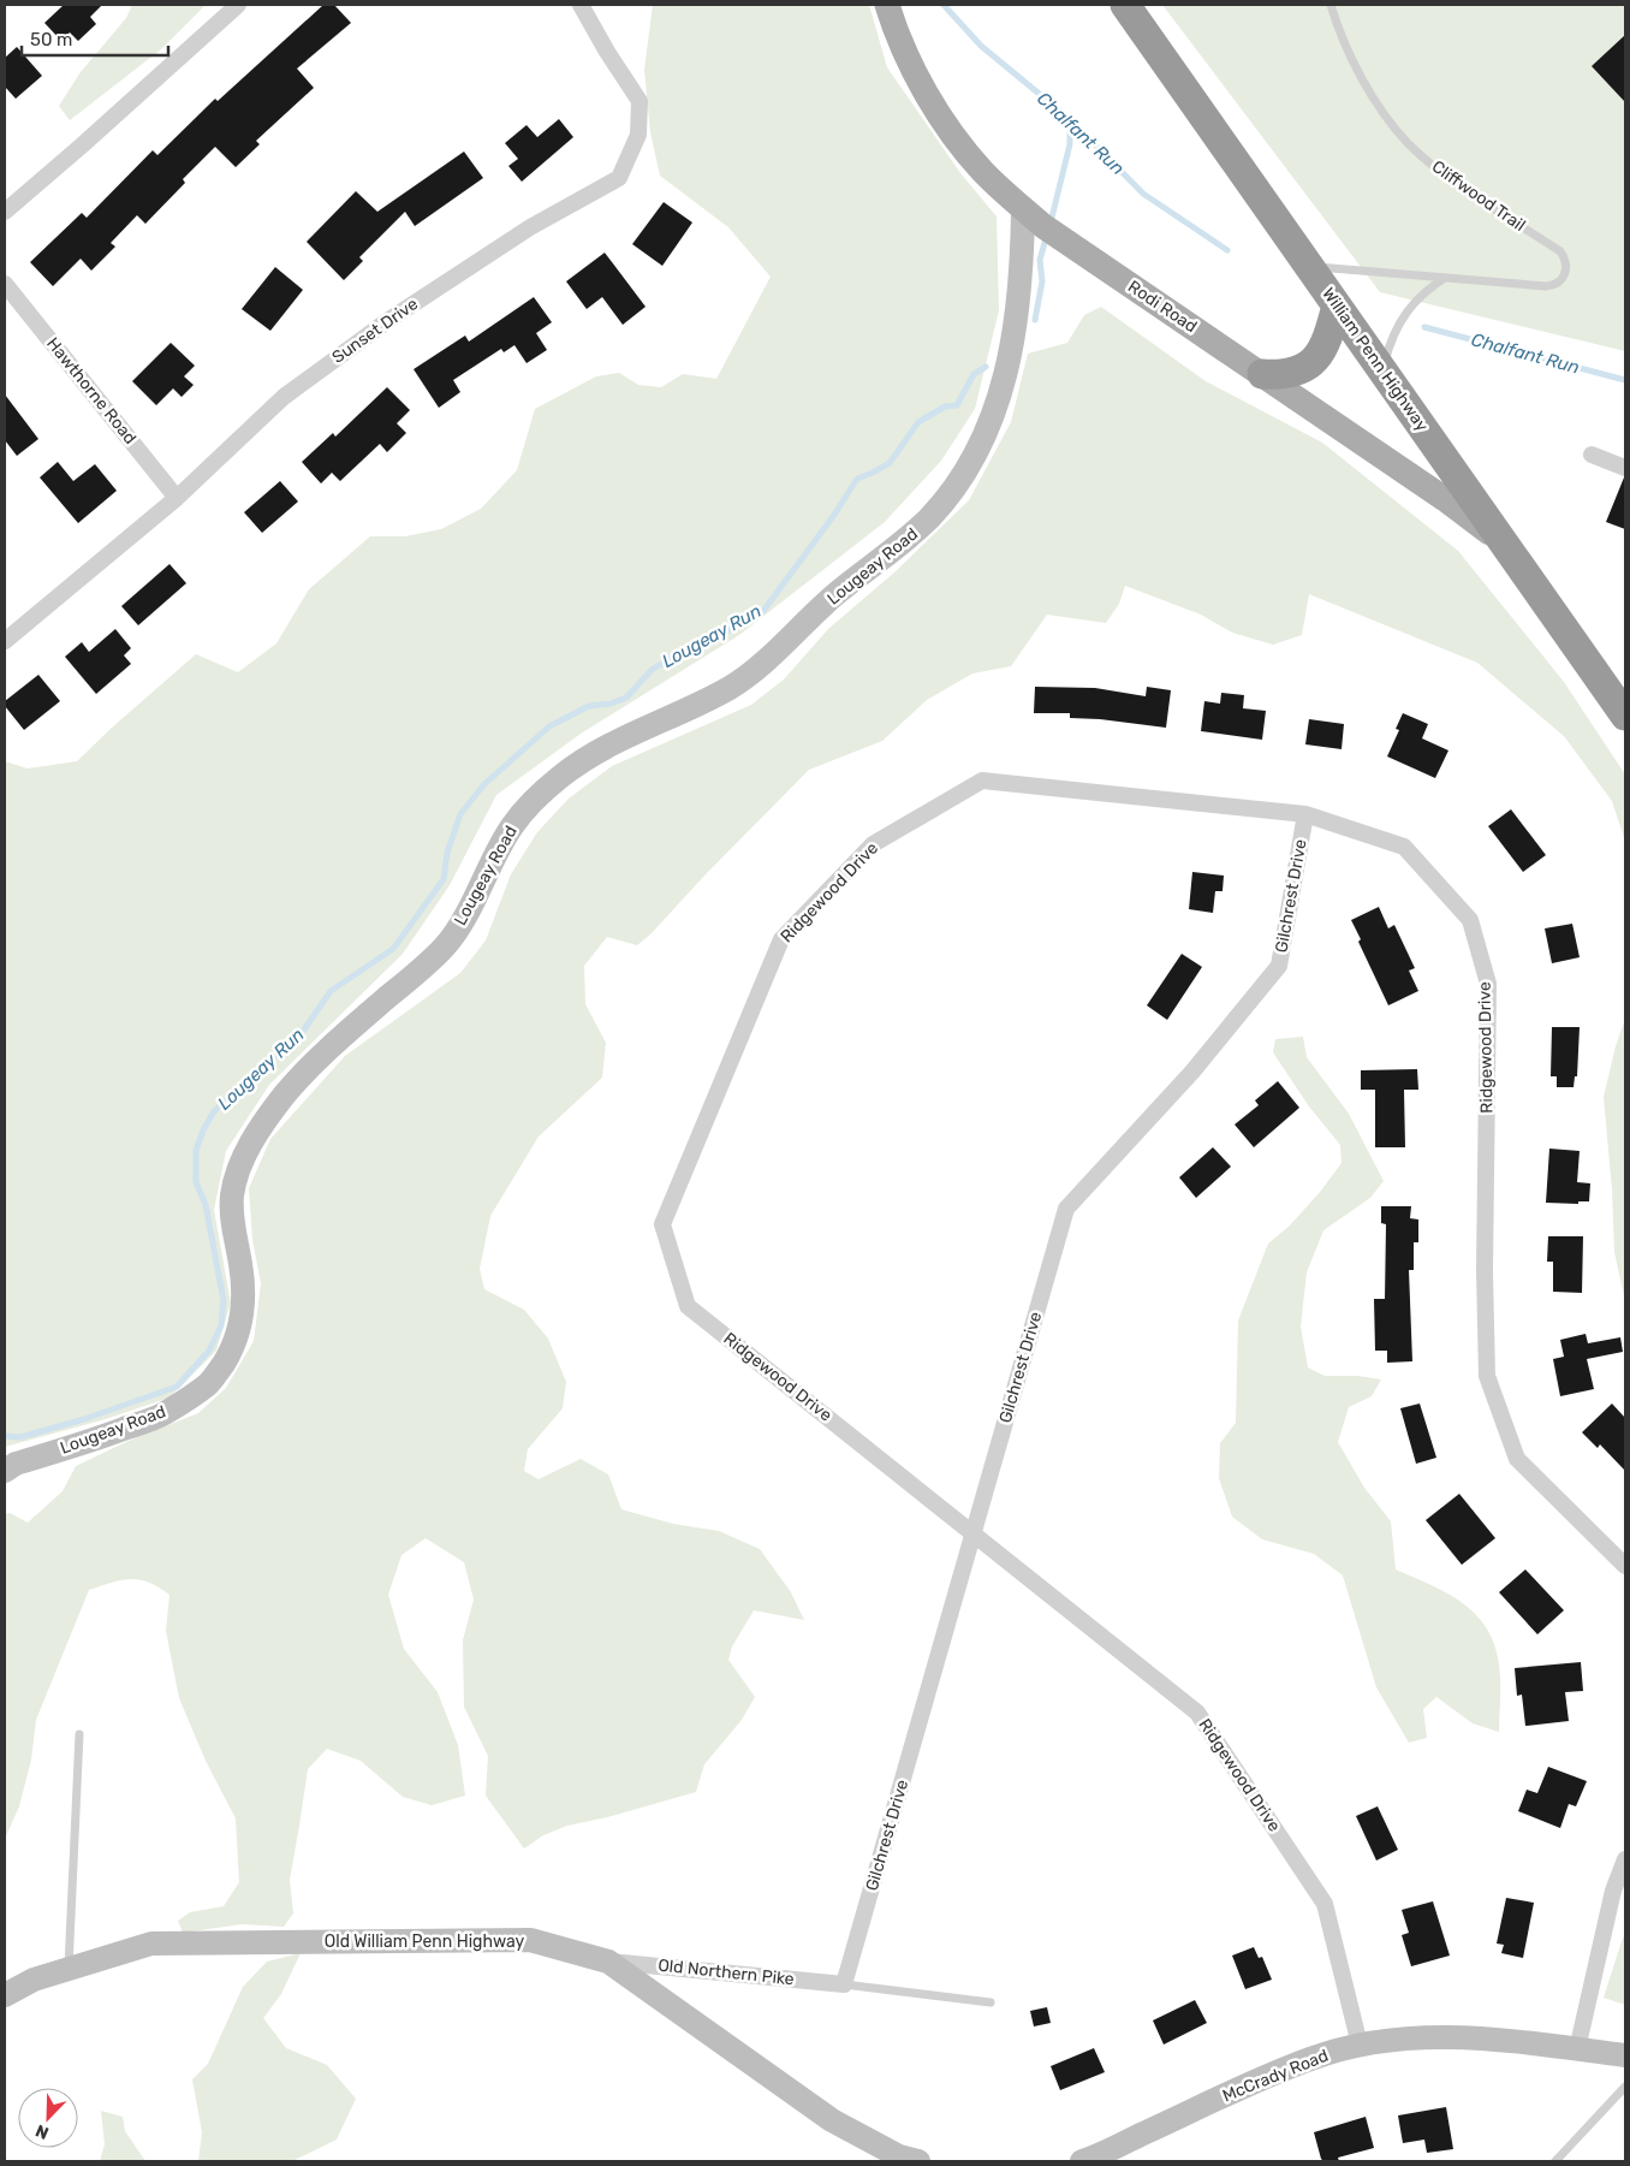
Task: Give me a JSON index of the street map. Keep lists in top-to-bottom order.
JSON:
{
  "streets": {
    "highway": ["William Penn Highway"],
    "main road": ["Rodi Road"],
    "street": [
      "Sunset Drive",
      "Hawthorne Road",
      "Lougeay Road",
      "Ridgewood Drive",
      "Gilchrest Drive",
      "Old William Penn Highway",
      "Old Northern Pike",
      "McCrady Road"
    ],
    "lane": ["Cliffwood Trail"]
  },
  "crossings": [
    ["Cliffwood Trail", "William Penn Highway"],
    ["Rodi Road", "William Penn Highway"],
    ["Rodi Road", "Lougeay Road"],
    ["Sunset Drive", "Hawthorne Road"],
    ["Ridgewood Drive", "Gilchrest Drive"],
    ["Ridgewood Drive", "McCrady Road"],
    ["Gilchrest Drive", "Old Northern Pike"],
    ["Old William Penn Highway", "Old Northern Pike"]
  ],
  "water": ["Chalfant Run", "Lougeay Run"],
  "scale_bar": "50 m",
  "north": "bottom left"
}
